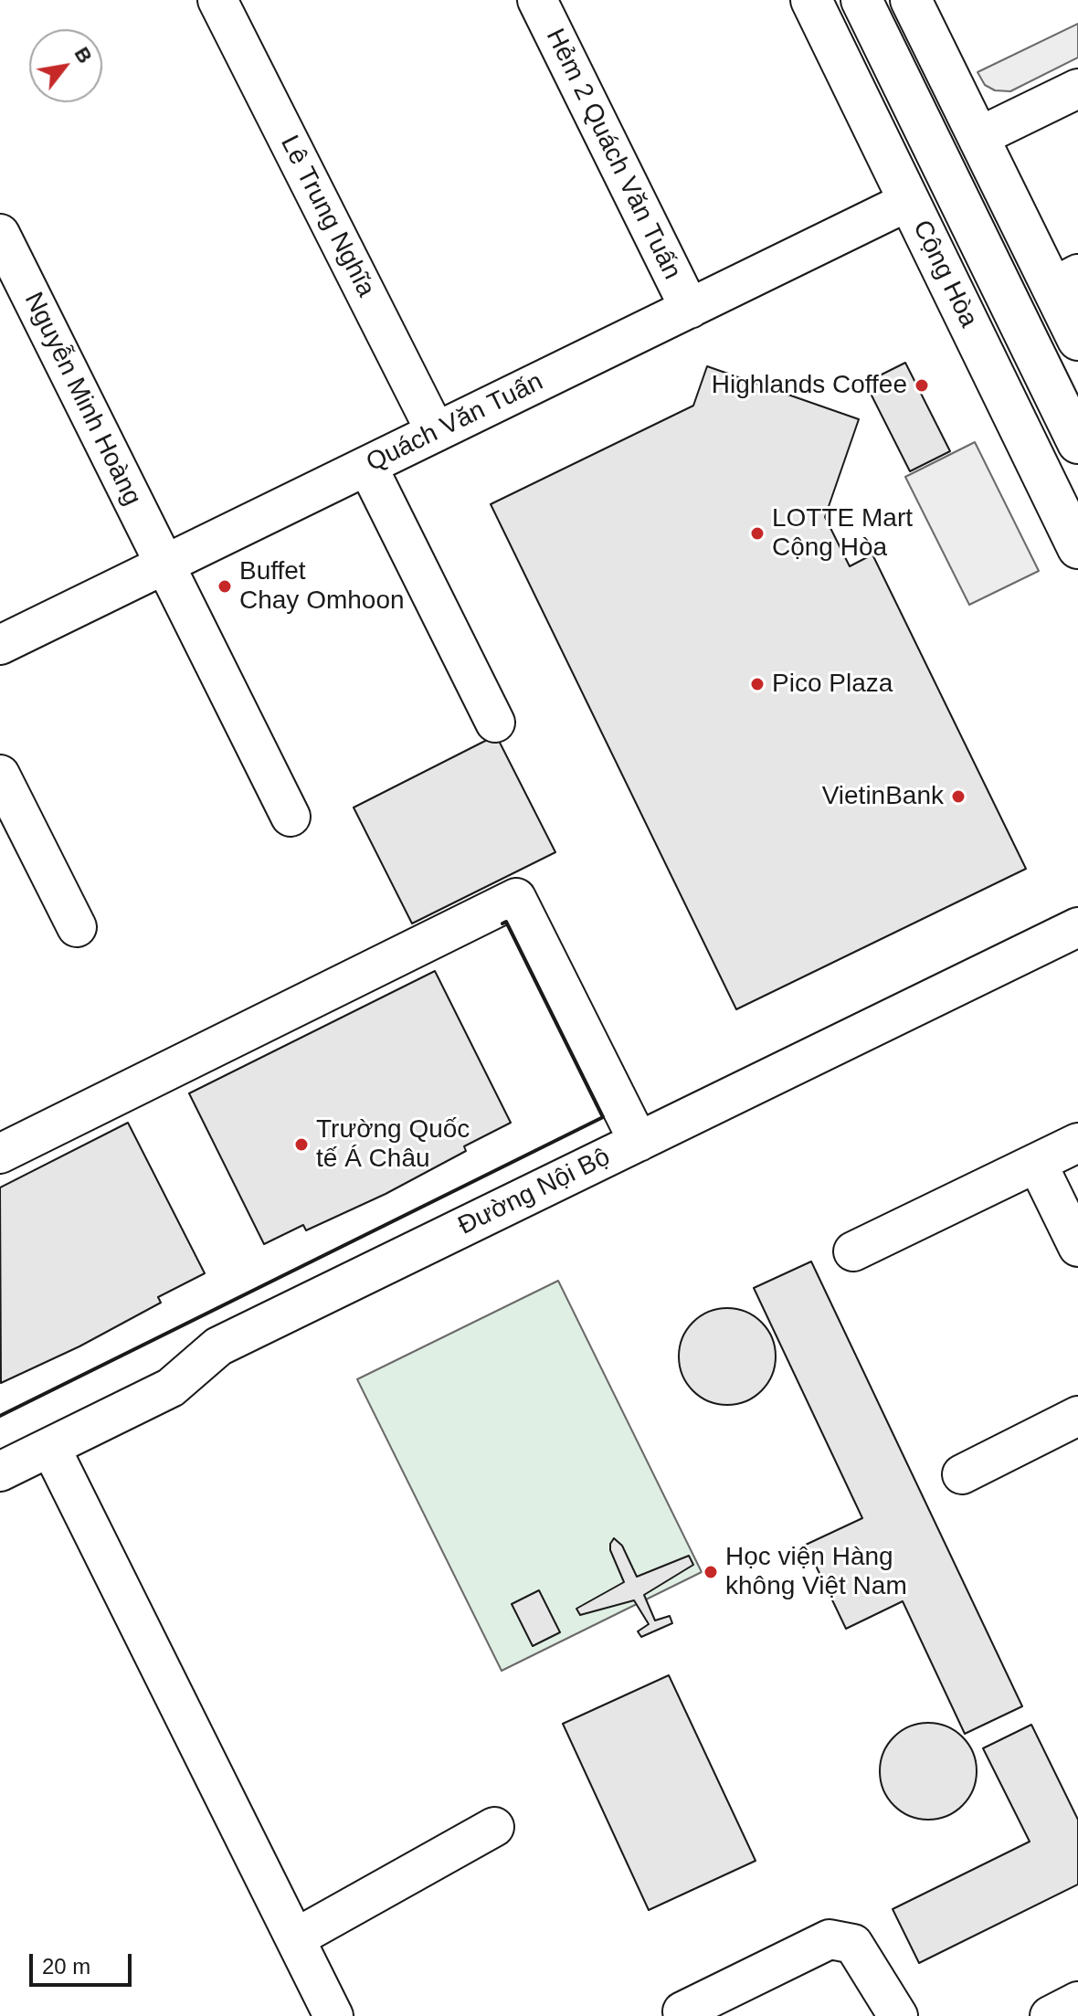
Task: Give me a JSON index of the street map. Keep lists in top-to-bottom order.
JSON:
{
  "streets": {
    "main road": ["Cộng Hòa"],
    "street": [
      "Hẻm 2 Quách Văn Tuấn",
      "Lê Trung Nghĩa",
      "Nguyễn Minh Hoàng",
      "Quách Văn Tuấn",
      "Đường Nội Bộ"
    ]
  },
  "crossings": [
    ["Hẻm 2 Quách Văn Tuấn", "Quách Văn Tuấn"],
    ["Lê Trung Nghĩa", "Quách Văn Tuấn"],
    ["Cộng Hòa", "Quách Văn Tuấn"],
    ["Nguyễn Minh Hoàng", "Quách Văn Tuấn"]
  ],
  "places": [
    "Highlands Coffee",
    "LOTTE Mart Cộng Hòa",
    "Buffet Chay Omhoon",
    "Pico Plaza",
    "VietinBank",
    "Trường Quốc tế Á Châu",
    "Học viện Hàng không Việt Nam"
  ],
  "scale_bar": "20 m",
  "north": "top right"
}
